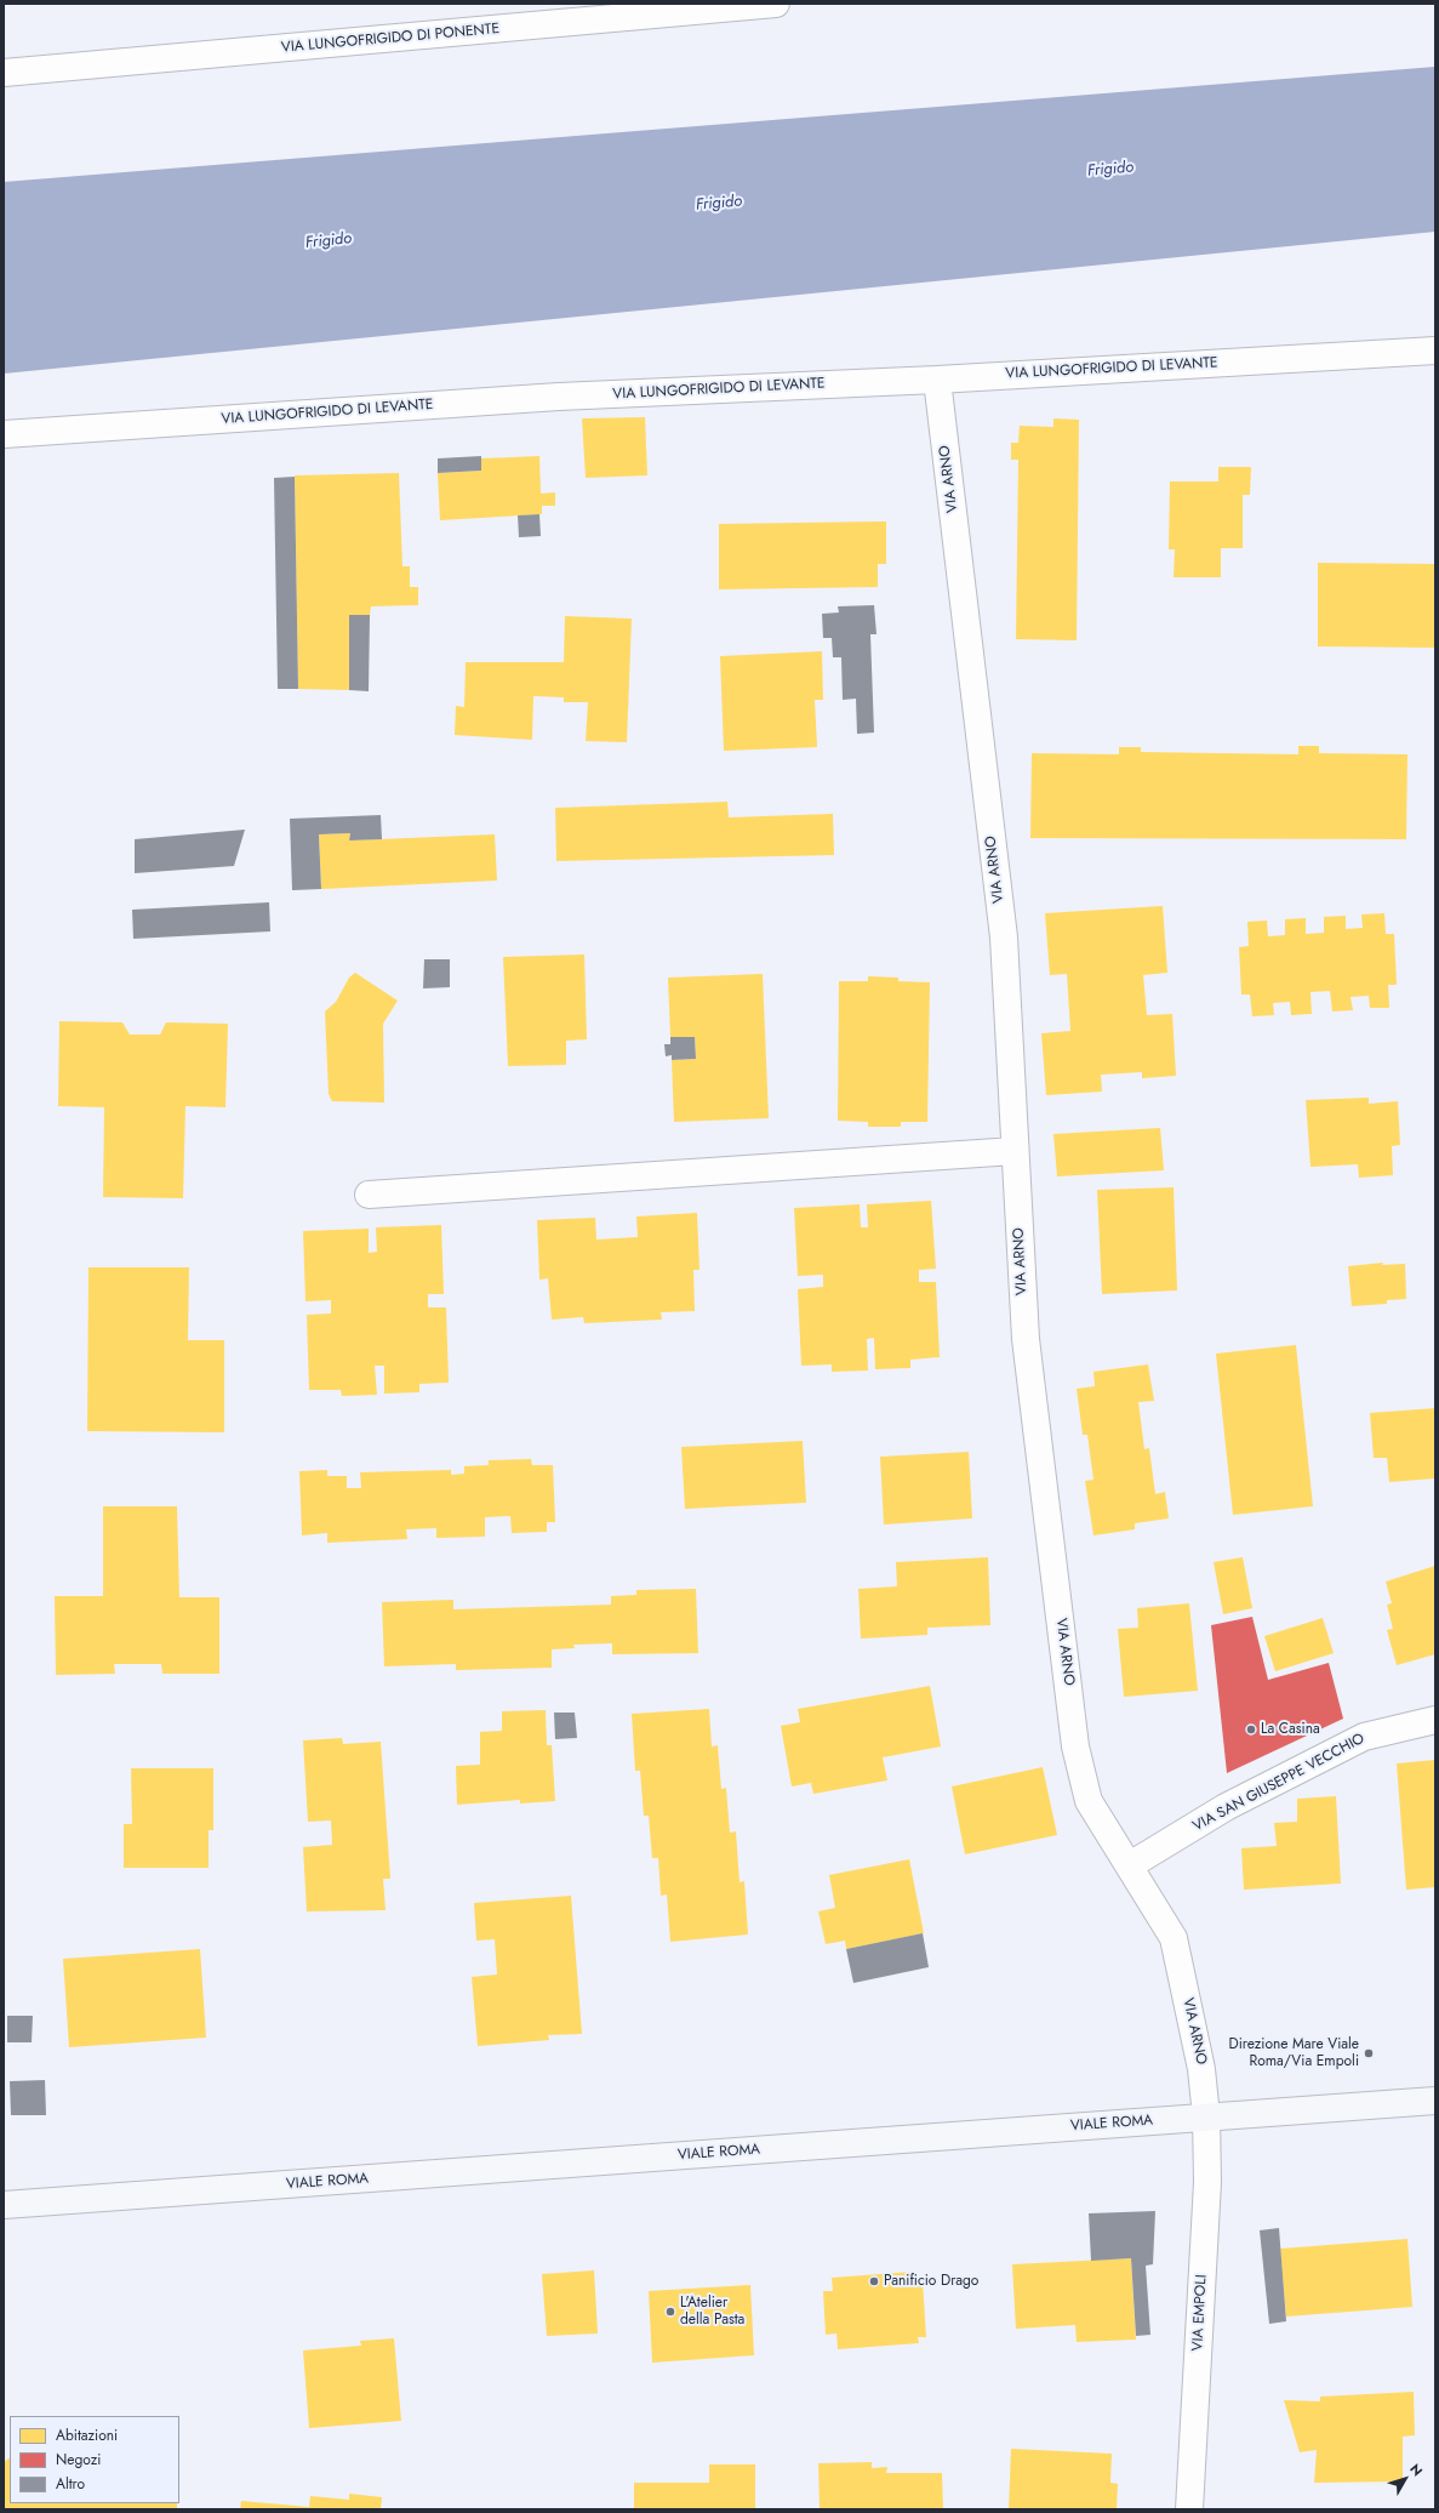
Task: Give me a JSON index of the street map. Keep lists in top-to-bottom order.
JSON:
{
  "streets": {
    "main road": ["VIALE ROMA"],
    "street": [
      "VIA LUNGOFRIGIDO DI PONENTE",
      "VIA LUNGOFRIGIDO DI LEVANTE",
      "VIA ARNO",
      "VIA SAN GIUSEPPE VECCHIO",
      "VIA EMPOLI"
    ]
  },
  "crossings": [
    ["VIA LUNGOFRIGIDO DI LEVANTE", "VIA ARNO"],
    ["VIA ARNO", "VIA SAN GIUSEPPE VECCHIO"],
    ["VIA ARNO", "VIALE ROMA"],
    ["VIA ARNO", "VIA EMPOLI"],
    ["VIALE ROMA", "VIA EMPOLI"]
  ],
  "water": ["Frigido"],
  "places": [
    "La Casina",
    "Direzione Mare Viale Roma/Via Empoli",
    "Panificio Drago",
    "L'Atelier della Pasta"
  ],
  "legend": ["Abitazioni", "Negozi", "Altro"],
  "north": "top right"
}
